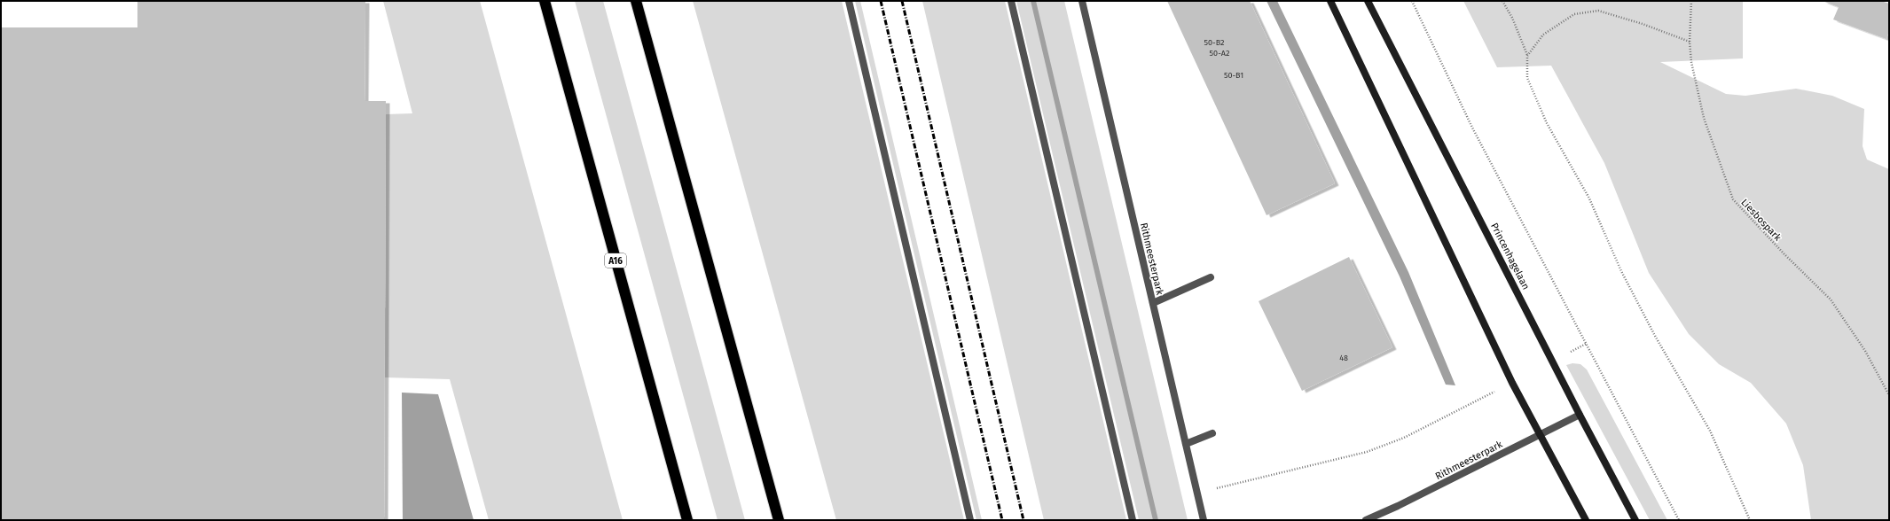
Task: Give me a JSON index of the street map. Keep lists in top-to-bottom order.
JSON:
{
  "streets": {
    "highway": ["A16"],
    "main road": ["Princenhagelaan"],
    "street": ["Rithmeesterpark"],
    "path": ["Liesbospark"]
  },
  "crossings": [
    ["Princenhagelaan", "Rithmeesterpark"]
  ],
  "house_numbers": [
    "50-B2",
    "50-A2",
    "50-B1",
    "48"
  ]
}
